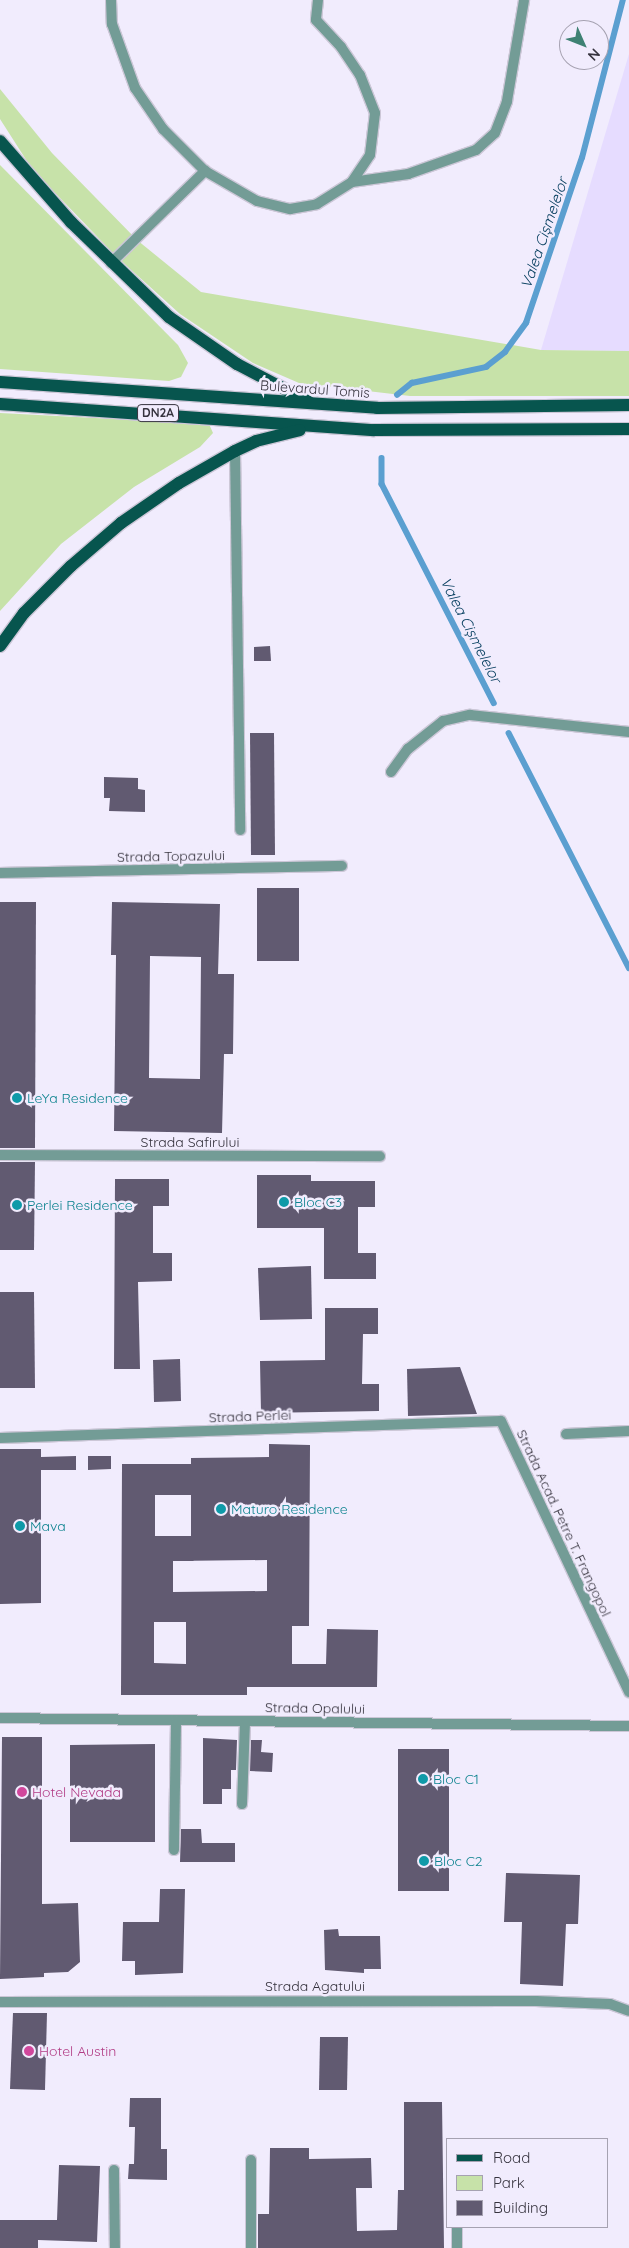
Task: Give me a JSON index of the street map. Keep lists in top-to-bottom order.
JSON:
{
  "streets": {
    "main road": ["Bulevardul Tomis", "DN2A"],
    "street": [
      "Strada Topazului",
      "Strada Safirului",
      "Strada Perlei",
      "Strada Acad. Petre T. Frangopol",
      "Strada Opalului",
      "Strada Agatului"
    ]
  },
  "crossings": [
    ["Strada Perlei", "Strada Acad. Petre T. Frangopol"]
  ],
  "water": ["Valea Cișmelelor"],
  "places": [
    "LeYa Residence",
    "Bloc C3",
    "Perlei Residence",
    "Maturo Residence",
    "Mava",
    "Bloc C1",
    "Hotel Nevada",
    "Bloc C2",
    "Hotel Austin"
  ],
  "legend": ["Road", "Park", "Building"],
  "north": "bottom right"
}
